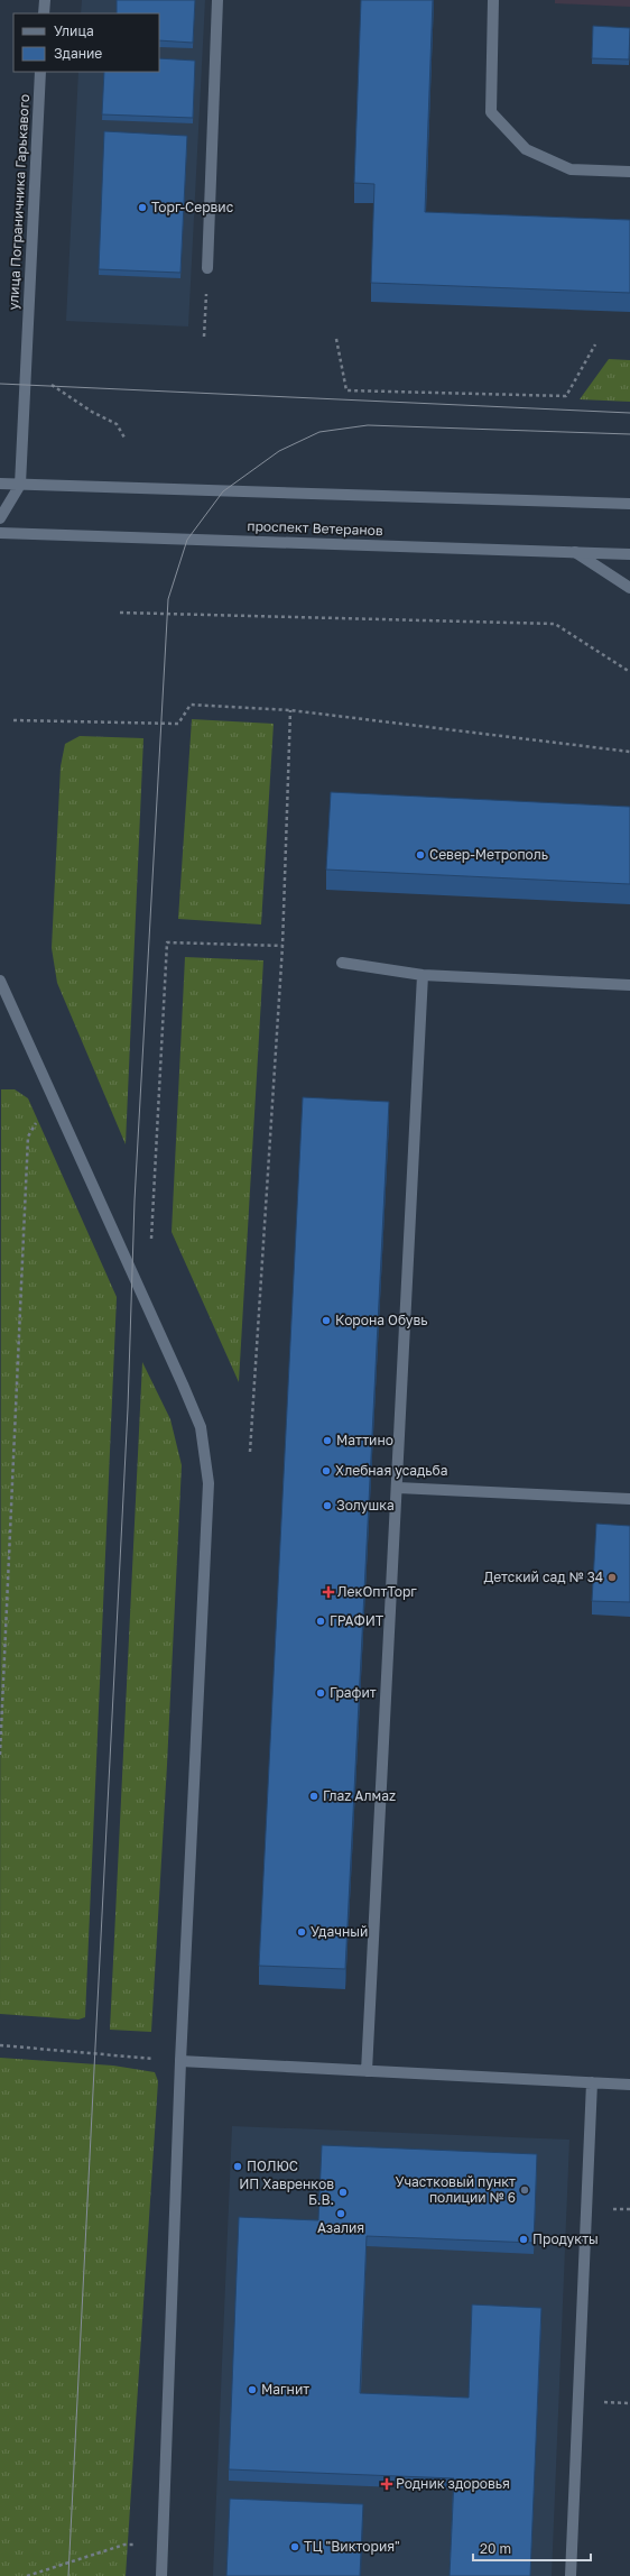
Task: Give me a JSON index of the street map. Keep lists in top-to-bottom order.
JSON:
{
  "streets": {
    "street": ["улица Пограничника Гарькавого", "проспект Ветеранов"]
  },
  "places": {
    "other": [
      "Торг-Сервис",
      "Север-Метрополь",
      "Корона Обувь",
      "Маттино",
      "Хлебная усадьба",
      "Золушка",
      "Детский сад № 34",
      "ГРАФИТ",
      "Графит",
      "Глаz Алмаz",
      "Удачный",
      "ПОЛЮС",
      "Участковый пункт полиции № 6",
      "ИП Хавренков Б.В.",
      "Азалия",
      "Продукты",
      "Магнит",
      "ТЦ \"Виктория\""
    ],
    "health": ["ЛекОптТорг", "Родник здоровья"]
  },
  "legend": ["Улица", "Здание"],
  "scale_bar": "20 m"
}
